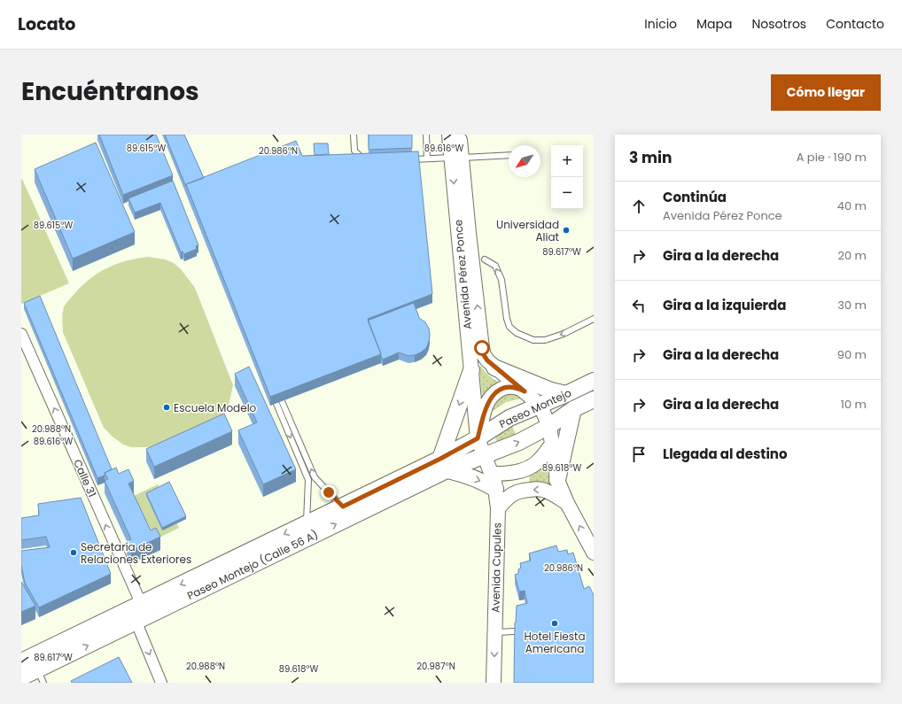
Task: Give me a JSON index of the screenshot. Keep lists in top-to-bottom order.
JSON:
{
  "streets": {
    "main road": ["Paseo Montejo", "Paseo Montejo (Calle 56 A)"],
    "street": ["Avenida Pérez Ponce", "Calle 31", "Avenida Cupules"]
  },
  "crossings": [
    ["Avenida Pérez Ponce", "Paseo Montejo"],
    ["Avenida Pérez Ponce", "Paseo Montejo (Calle 56 A)"],
    ["Avenida Pérez Ponce", "Avenida Cupules"],
    ["Paseo Montejo", "Paseo Montejo (Calle 56 A)"],
    ["Paseo Montejo", "Avenida Cupules"],
    ["Calle 31", "Paseo Montejo (Calle 56 A)"],
    ["Paseo Montejo (Calle 56 A)", "Avenida Cupules"]
  ],
  "one_way": ["Calle 31"],
  "places": [
    "Universidad Aliat",
    "Escuela Modelo",
    "Secretaría de Relaciones Exteriores",
    "Hotel Fiesta Americana"
  ],
  "north": "bottom left",
  "page": {
    "header": "Locato",
    "nav": [
      "Inicio",
      "Mapa",
      "Nosotros",
      "Contacto"
    ],
    "title": "Encuéntranos",
    "buttons": "Cómo llegar",
    "heading": ["3 min", "A pie · 190 m"],
    "map_buttons": ["+", "−"],
    "list": [
      ["Continúa", "Avenida Pérez Ponce", "40 m"],
      ["Gira a la derecha", "20 m"],
      ["Gira a la izquierda", "30 m"],
      ["Gira a la derecha", "90 m"],
      ["Gira a la derecha", "10 m"],
      "Llegada al destino"
    ]
  },
  "coordinates": [
    "89.615°W",
    "89.616°W",
    "20.986°N",
    "89.617°W",
    "20.988°N",
    "89.618°W",
    "20.987°N"
  ]
}
